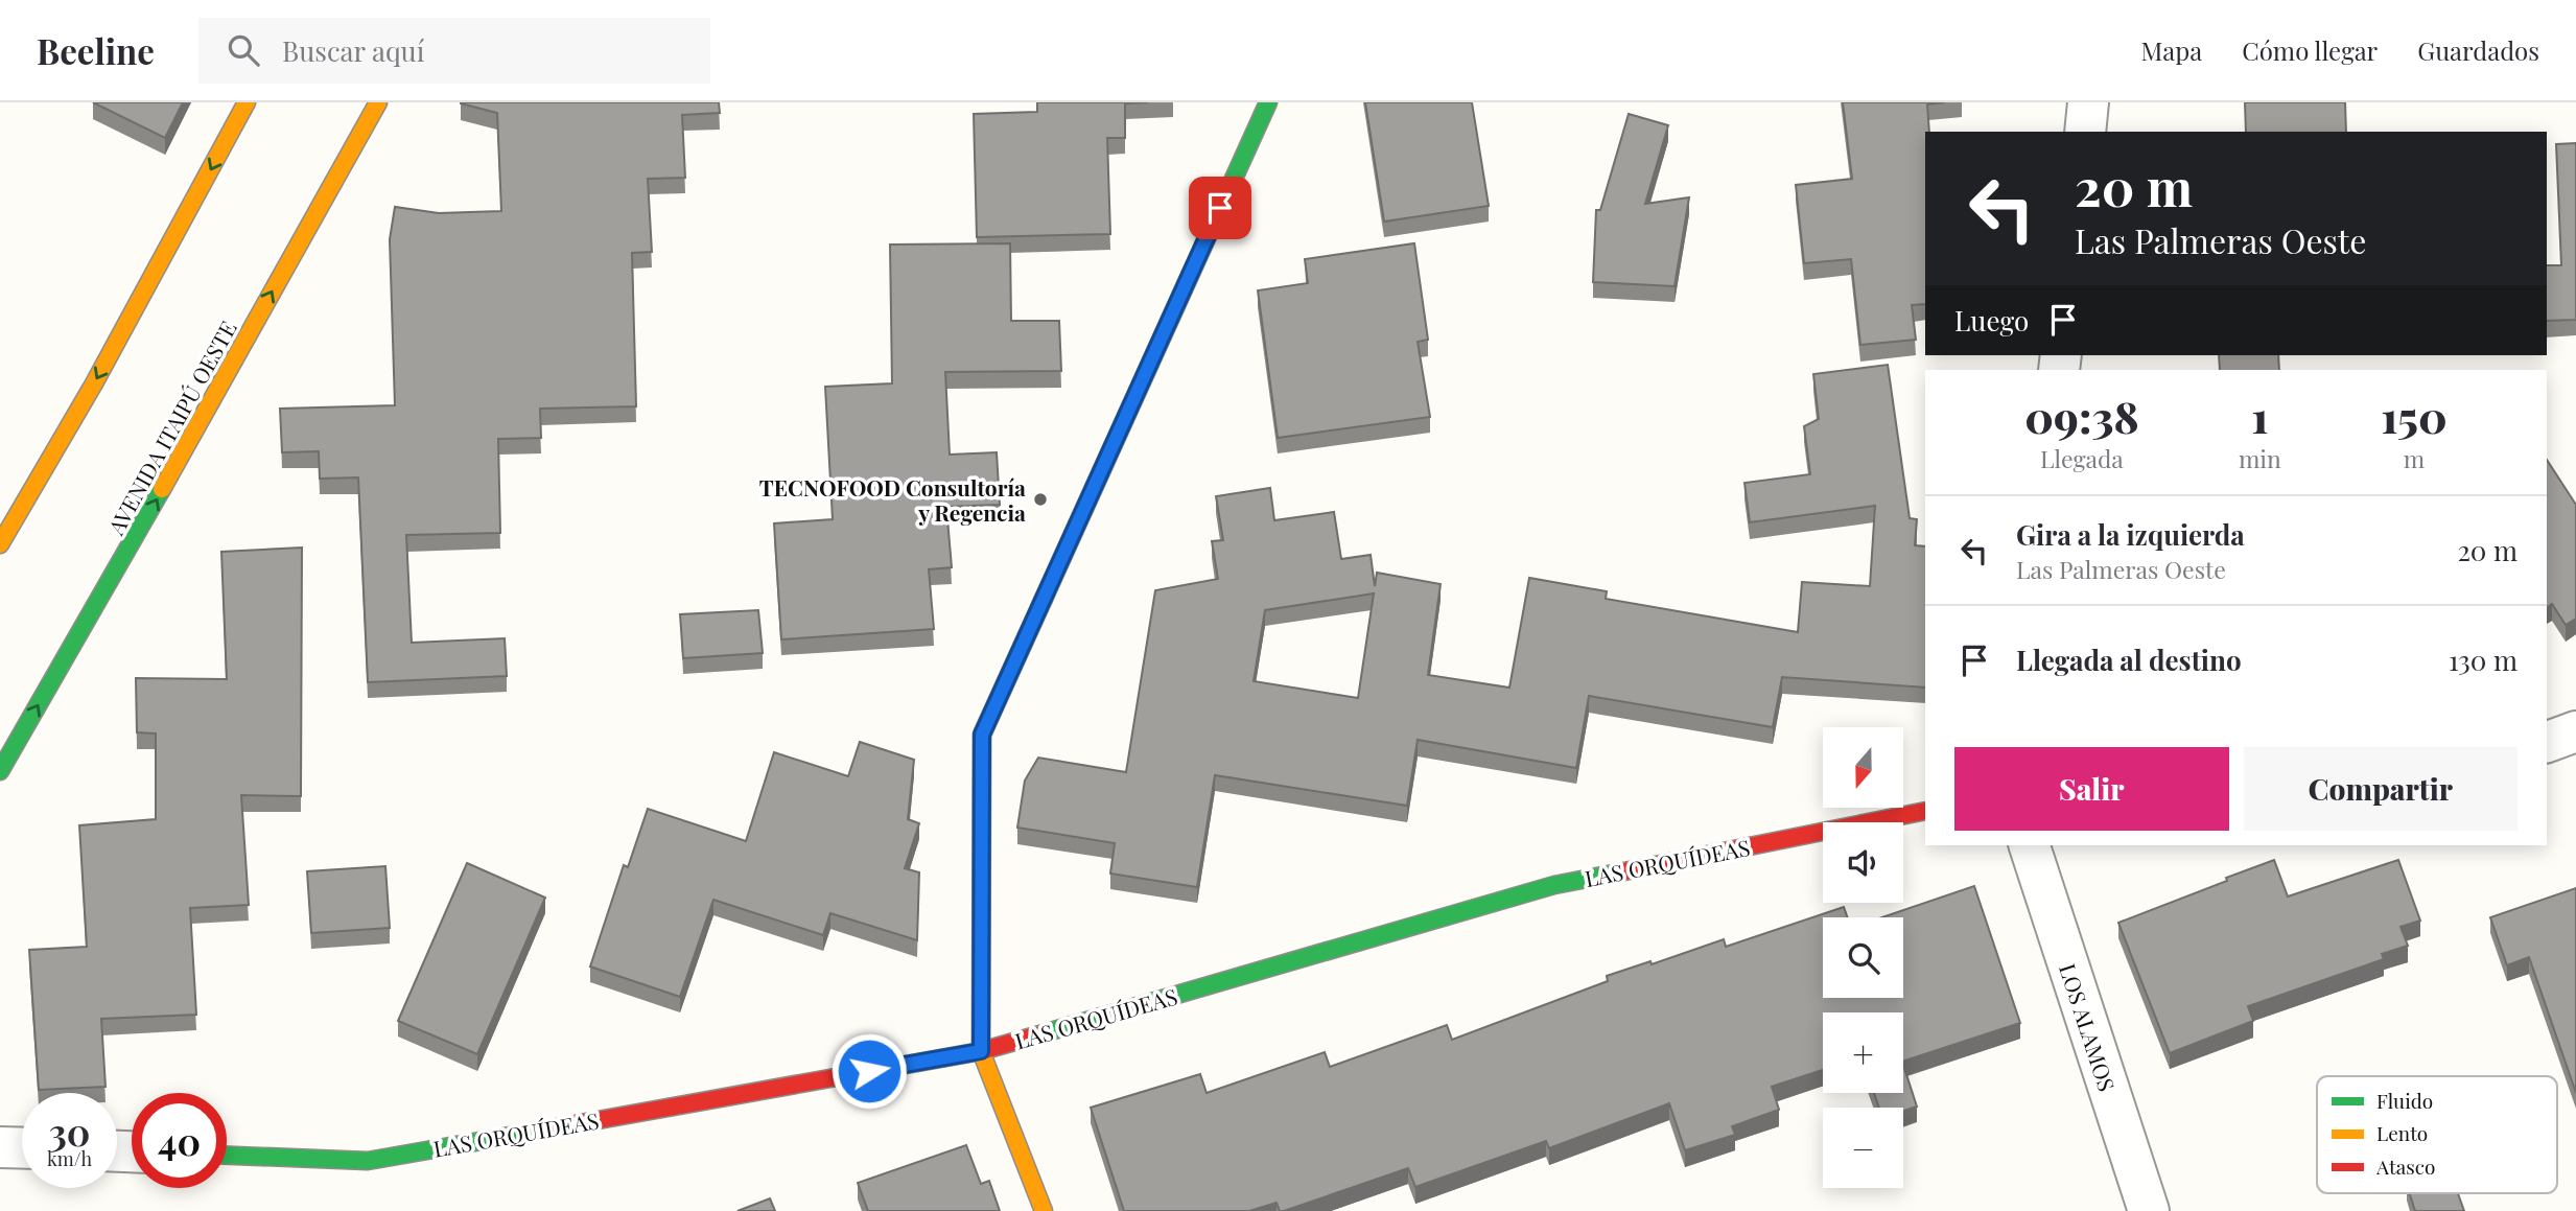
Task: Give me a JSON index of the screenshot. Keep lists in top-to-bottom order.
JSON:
{
  "streets": {
    "street": ["AVENIDA ITAIPÚ OESTE", "LAS ORQUÍDEAS", "LOS ALAMOS"]
  },
  "places": ["TECNOFOOD Consultoría y Regencia"],
  "legend": ["Fluido", "Lento", "Atasco"],
  "north": "bottom",
  "page": {
    "header": "Beeline",
    "search": "Buscar aquí",
    "nav": ["Mapa", "Cómo llegar", "Guardados"],
    "turn": ["20 m", "Las Palmeras Oeste"],
    "then": "Luego",
    "eta": [
      "09:38",
      "Llegada",
      "1",
      "min",
      "150",
      "m"
    ],
    "list": [
      {
        "name": "Gira a la izquierda",
        "note": "Las Palmeras Oeste",
        "value": "20 m"
      },
      {
        "name": "Llegada al destino",
        "value": "130 m"
      }
    ],
    "map_buttons": ["+", "−"],
    "buttons": ["Salir", "Compartir"],
    "speed": "30 km/h",
    "limit": "40"
  }
}
